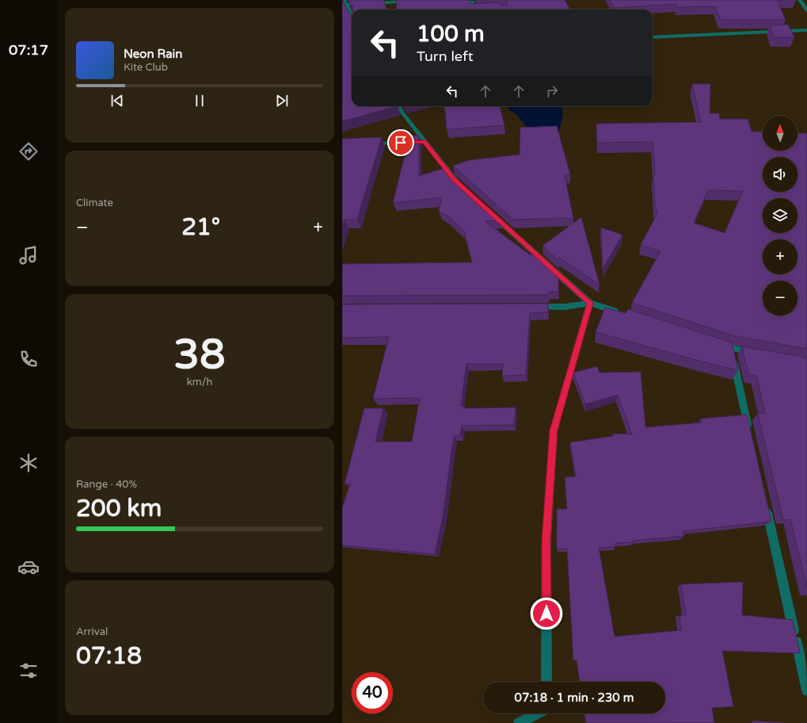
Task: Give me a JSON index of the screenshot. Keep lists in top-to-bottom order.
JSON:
{
  "north": "top",
  "page": {
    "tabs": "07:17",
    "turn": ["100 m", "Turn left"],
    "song": ["Neon Rain", "Kite Club"],
    "map_buttons": ["+", "−"],
    "tile": [
      "Climate",
      ["38", "km/h"],
      ["Range · 40%", "200 km"],
      ["Arrival", "07:18"]
    ],
    "heat": ["−", "21°", "+"],
    "limit": "40",
    "trip": "07:18 · 1 min · 230 m"
  }
}
